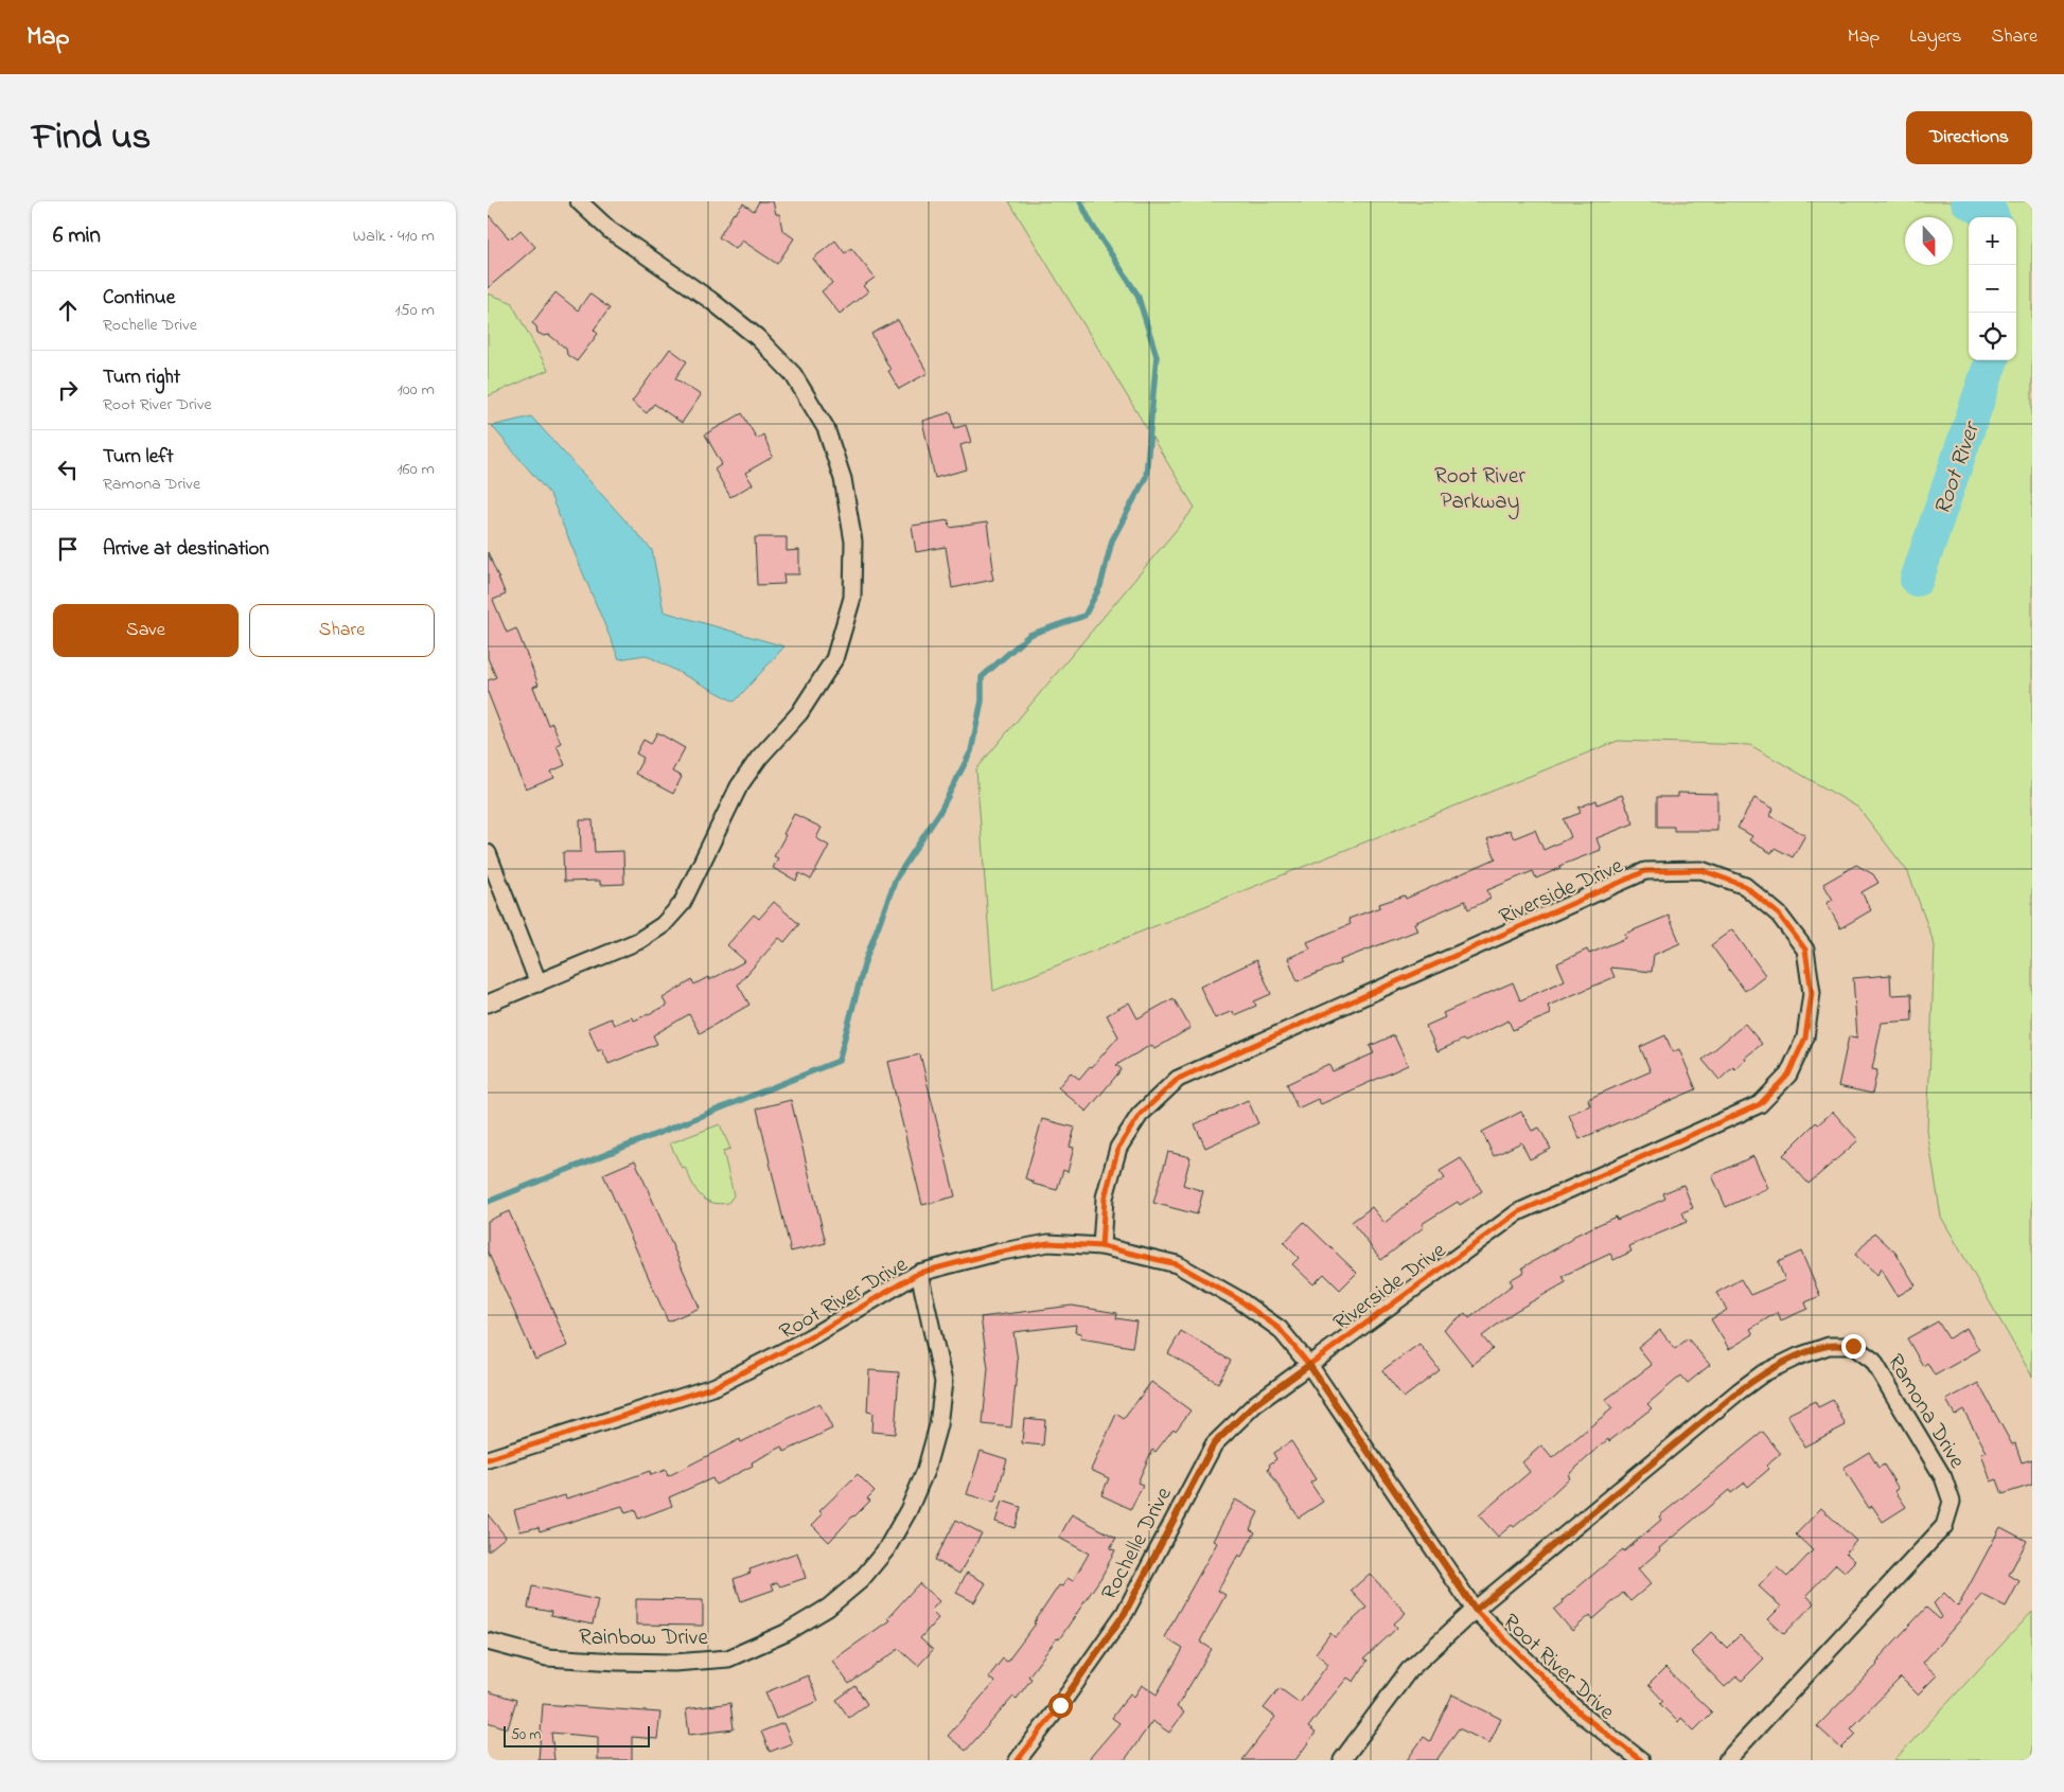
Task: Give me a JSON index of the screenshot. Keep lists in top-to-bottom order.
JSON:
{
  "streets": {
    "street": [
      "Riverside Drive",
      "Root River Drive",
      "Ramona Drive",
      "Rochelle Drive",
      "Rainbow Drive"
    ]
  },
  "crossings": [
    ["Riverside Drive", "Root River Drive"],
    ["Riverside Drive", "Rochelle Drive"],
    ["Root River Drive", "Ramona Drive"],
    ["Root River Drive", "Rochelle Drive"],
    ["Root River Drive", "Rainbow Drive"]
  ],
  "water": ["Root River"],
  "parks": ["Root River Parkway"],
  "scale_bar": "50 m",
  "north": "bottom",
  "page": {
    "header": "Map",
    "nav": ["Map", "Layers", "Share"],
    "title": "Find us",
    "buttons": [
      "Directions",
      ["Save", "Share"]
    ],
    "heading": ["6 min", "Walk · 410 m"],
    "map_buttons": ["+", "−"],
    "list": [
      ["Continue", "Rochelle Drive", "150 m"],
      ["Turn right", "Root River Drive", "100 m"],
      ["Turn left", "Ramona Drive", "160 m"],
      "Arrive at destination"
    ],
    "scale": "50 m"
  }
}
